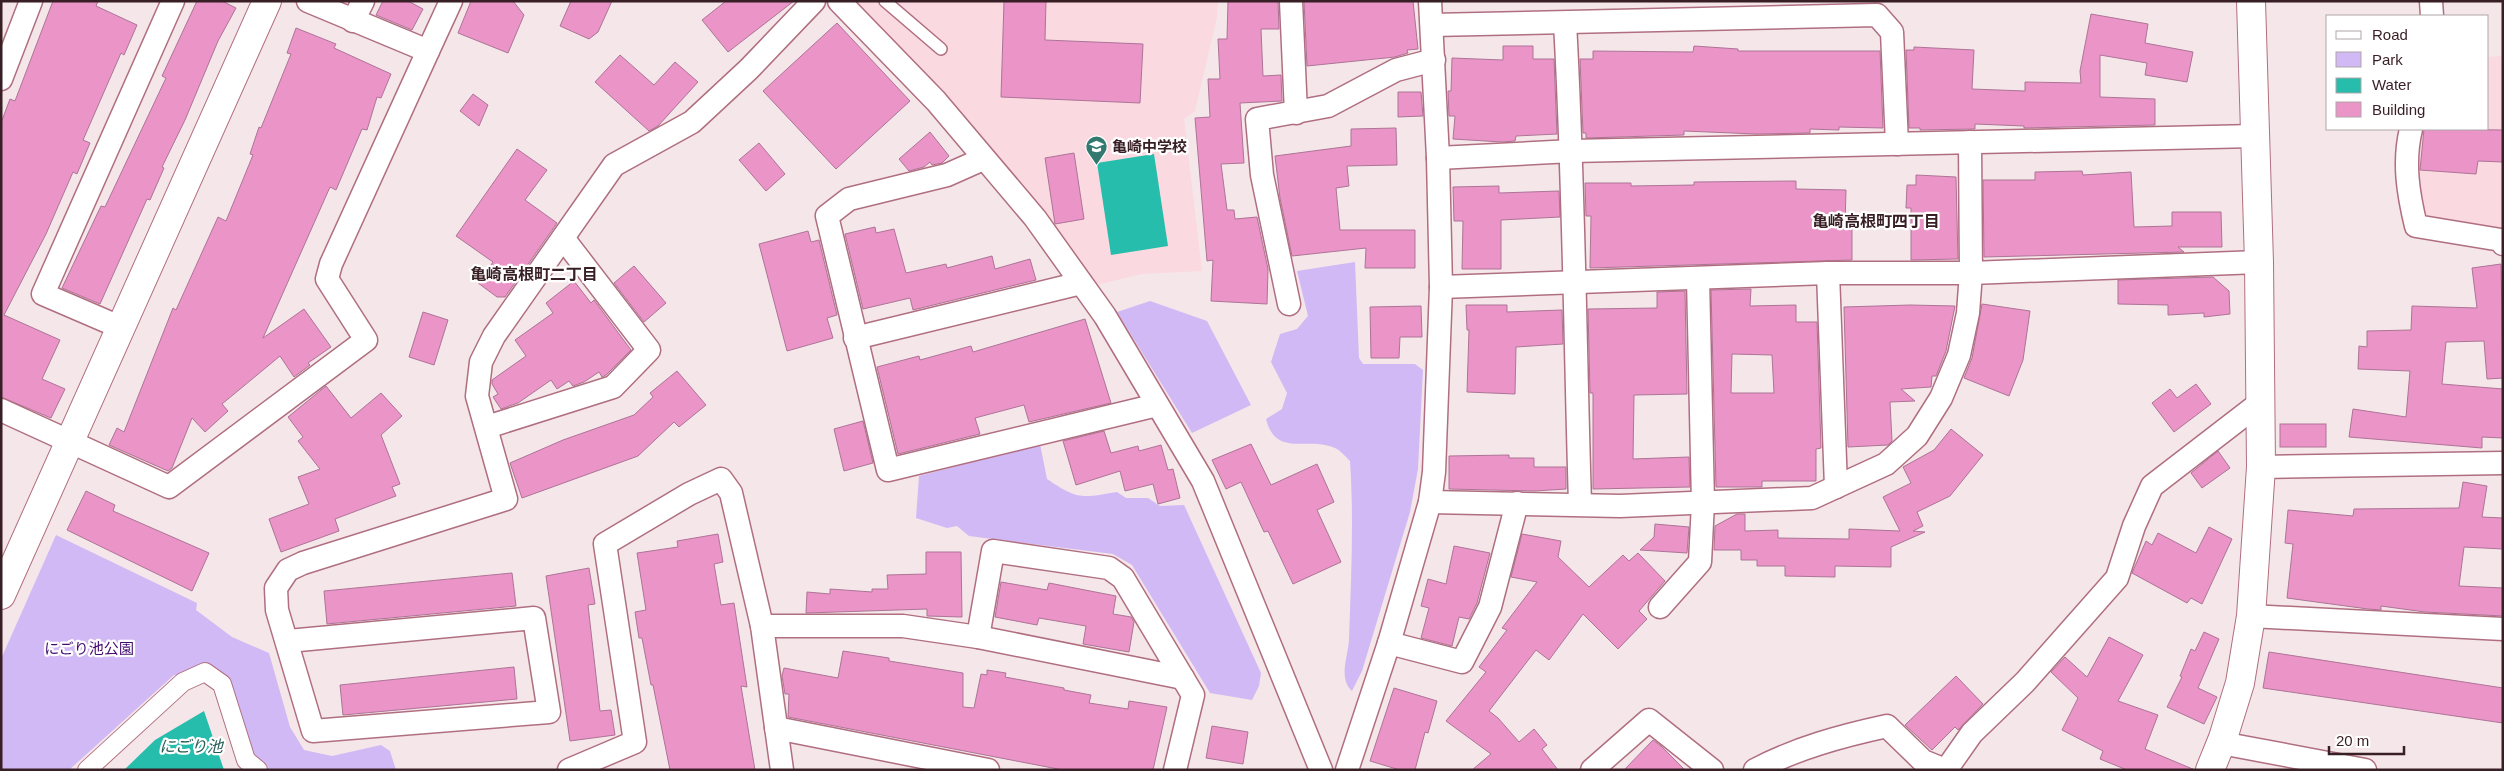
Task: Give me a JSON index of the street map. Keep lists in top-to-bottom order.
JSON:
{
  "districts": ["亀崎高根町四丁目", "亀崎高根町二丁目"],
  "water": ["にごり池"],
  "parks": ["にごり池公園"],
  "places": {
    "school or university": ["亀崎中学校"]
  },
  "legend": [
    "Road",
    "Park",
    "Water",
    "Building"
  ],
  "scale_bar": "20 m"
}
